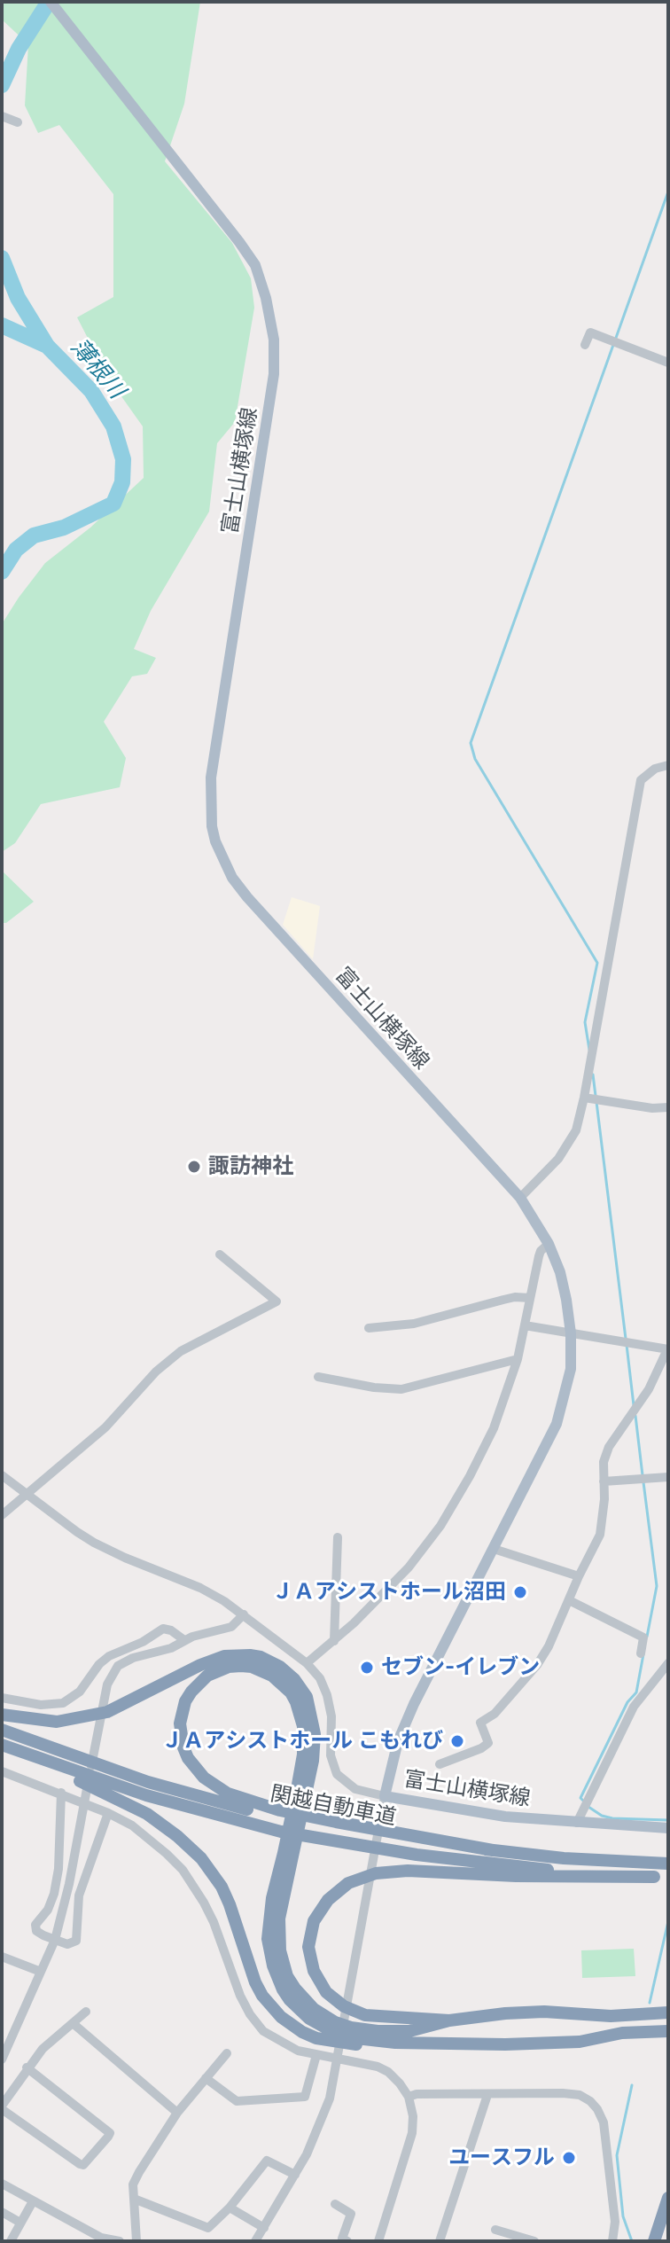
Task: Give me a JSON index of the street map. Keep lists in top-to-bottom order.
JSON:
{
  "streets": {
    "highway": ["関越自動車道"],
    "main road": ["富士山横塚線"]
  },
  "water": ["薄根川"],
  "places": [
    "諏訪神社",
    "ＪＡアシストホール沼田",
    "セブン-イレブン",
    "ＪＡアシストホール こもれび",
    "ユースフル"
  ]
}
